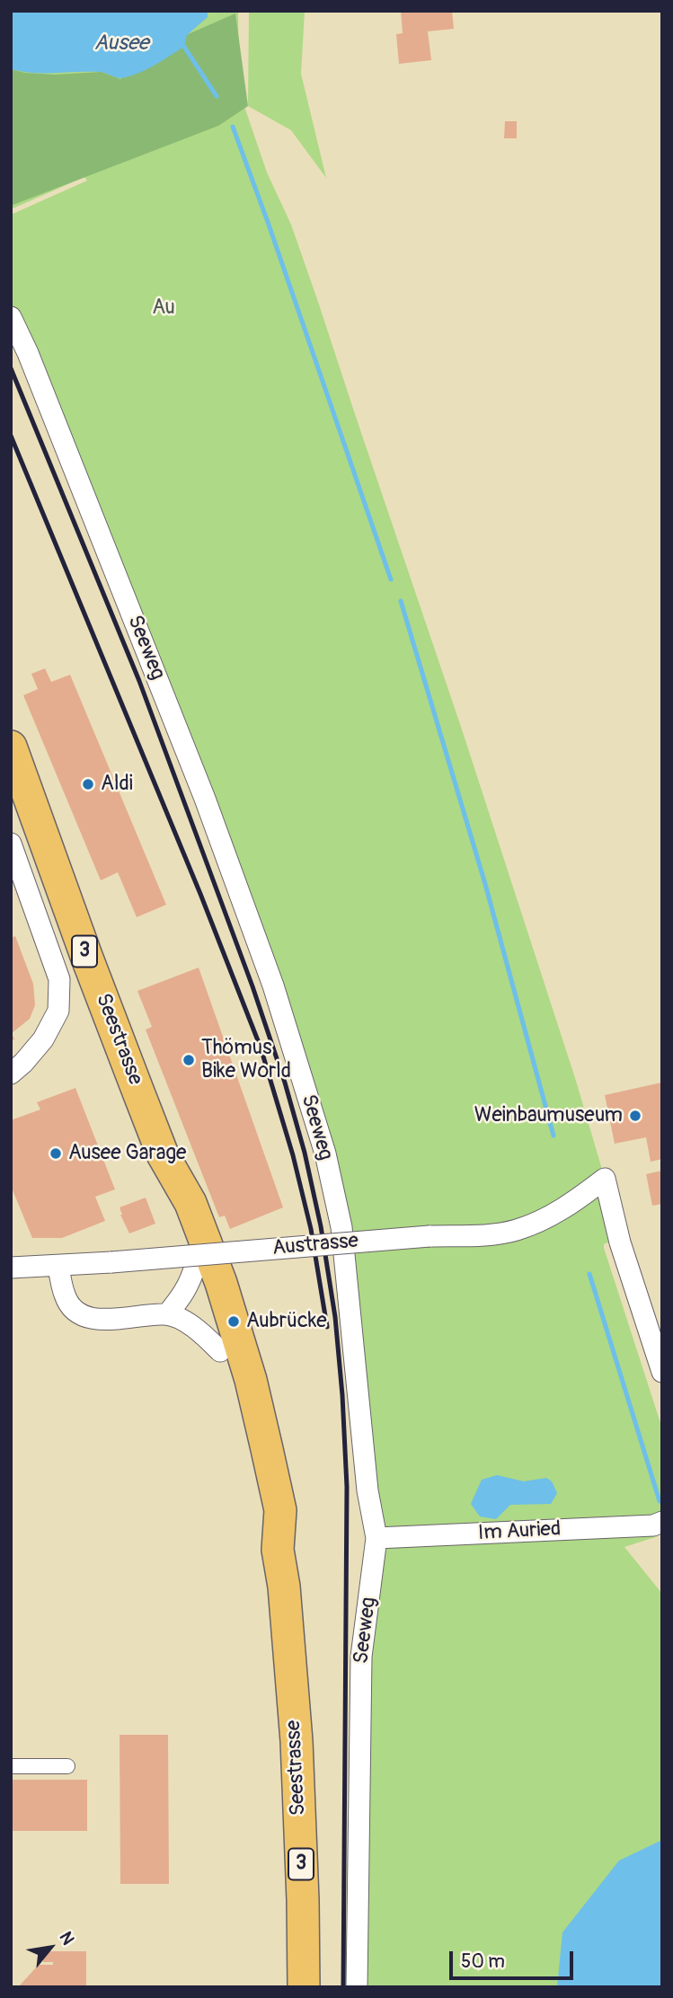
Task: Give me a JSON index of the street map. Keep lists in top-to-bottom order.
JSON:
{
  "streets": {
    "main road": ["3", "Seestrasse"],
    "street": ["Seeweg", "Austrasse", "Im Auried"]
  },
  "crossings": [
    ["Seeweg", "Im Auried"]
  ],
  "water": ["Ausee"],
  "parks": ["Au"],
  "places": [
    "Aldi",
    "Thömus Bike World",
    "Weinbaumuseum",
    "Ausee Garage",
    "Aubrücke"
  ],
  "scale_bar": "50 m",
  "north": "top right"
}
